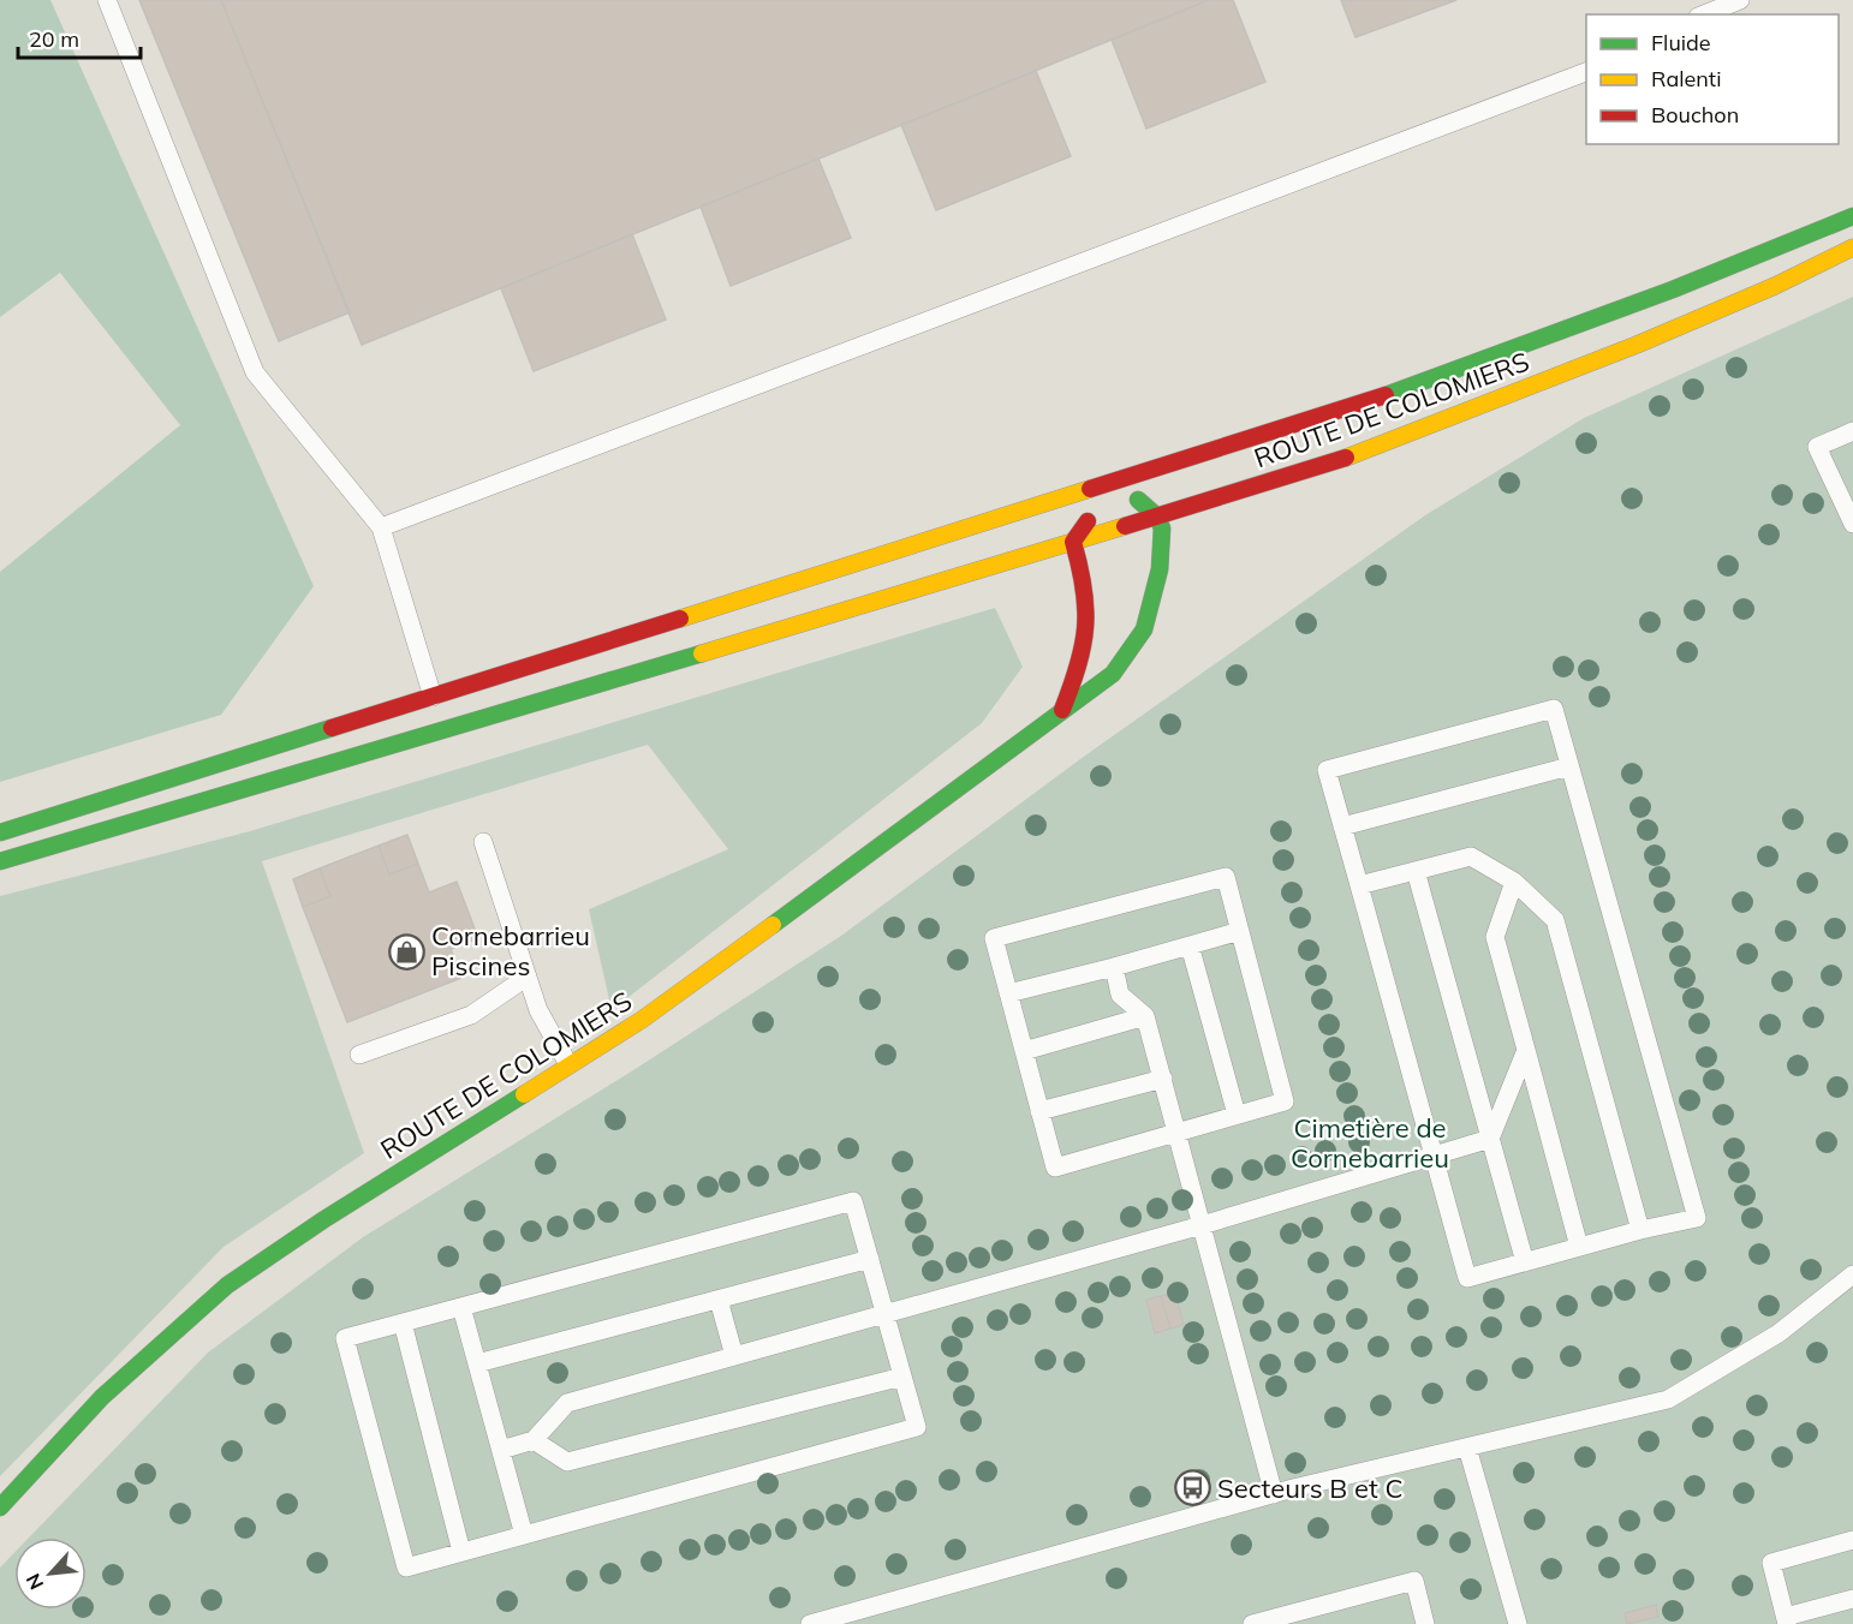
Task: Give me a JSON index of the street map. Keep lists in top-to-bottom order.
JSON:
{
  "streets": {
    "main road": ["ROUTE DE COLOMIERS"]
  },
  "parks": ["Cimetière de Cornebarrieu"],
  "places": {
    "shop": ["Cornebarrieu Piscines"],
    "bus stop": ["Secteurs B et C"]
  },
  "legend": ["Fluide", "Ralenti", "Bouchon"],
  "scale_bar": "20 m",
  "north": "bottom left"
}
